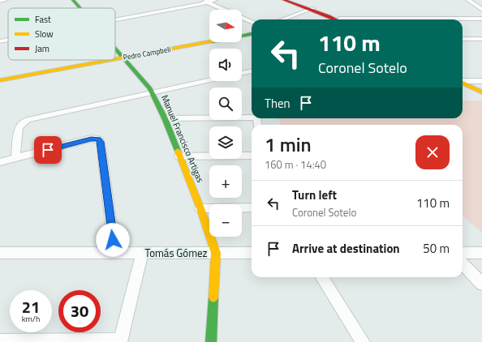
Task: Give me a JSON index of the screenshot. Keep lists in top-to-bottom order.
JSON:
{
  "streets": {
    "street": ["Pedro Campbell", "Manuel Francisco Artigas", "Tomás Gómez"]
  },
  "crossings": [
    ["Pedro Campbell", "Manuel Francisco Artigas"],
    ["Manuel Francisco Artigas", "Tomás Gómez"]
  ],
  "legend": ["Fast", "Slow", "Jam"],
  "north": "right",
  "page": {
    "map_buttons": ["+", "−"],
    "turn": ["110 m", "Coronel Sotelo"],
    "then": "Then",
    "heading": ["1 min", "160 m · 14:40"],
    "list": [
      {
        "name": "Turn left",
        "note": "Coronel Sotelo",
        "value": "110 m"
      },
      {
        "name": "Arrive at destination",
        "value": "50 m"
      }
    ],
    "speed": "21 km/h",
    "limit": "30"
  }
}
